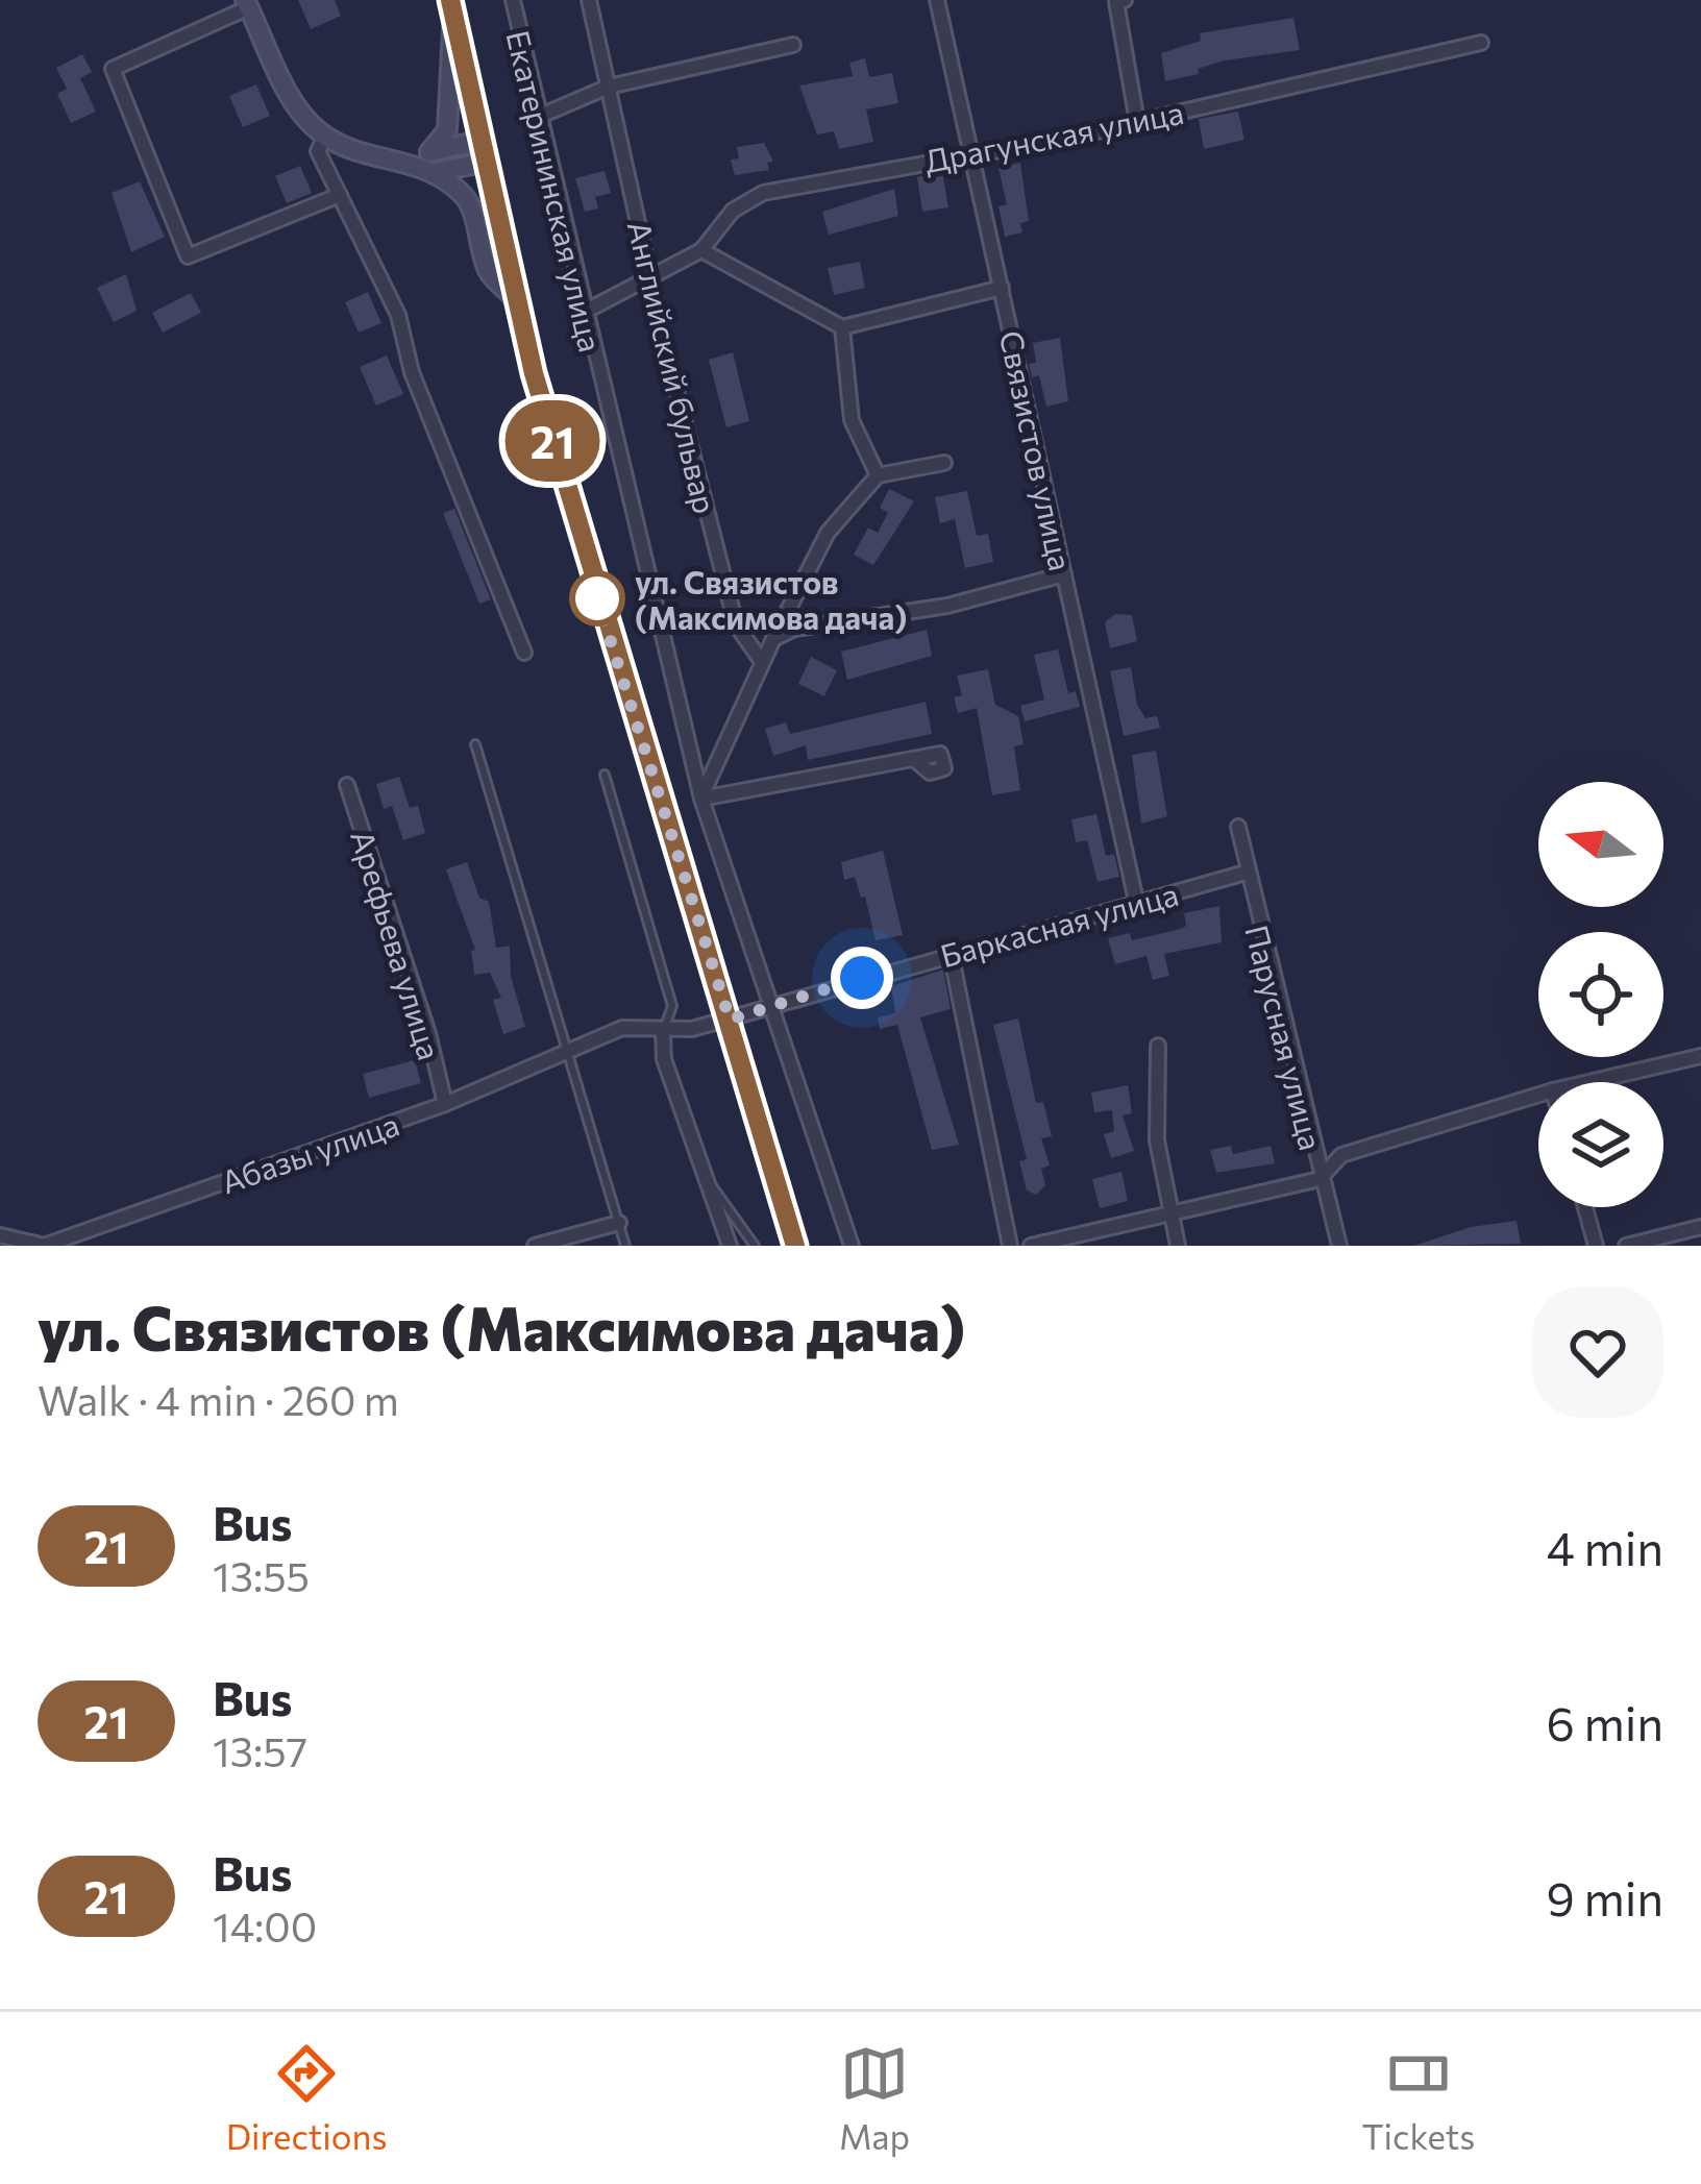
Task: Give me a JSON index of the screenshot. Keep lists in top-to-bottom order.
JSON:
{
  "streets": {
    "street": [
      "Драгунская улица",
      "Екатерининская улица",
      "Английский бульвар",
      "Связистов улица",
      "Баркасная улица",
      "Арефьева улица",
      "Парусная улица",
      "Абазы улица"
    ]
  },
  "crossings": [
    ["Драгунская улица", "Екатерининская улица"],
    ["Драгунская улица", "Английский бульвар"],
    ["Драгунская улица", "Связистов улица"],
    ["Екатерининская улица", "Баркасная улица"],
    ["Связистов улица", "Баркасная улица"],
    ["Баркасная улица", "Парусная улица"],
    ["Баркасная улица", "Абазы улица"],
    ["Арефьева улица", "Абазы улица"]
  ],
  "places": ["ул. Связистов (Максимова дача)"],
  "lines": ["bus line 21"],
  "north": "left",
  "page": {
    "on_map": "21",
    "heading": ["ул. Связистов (Максимова дача)", "Walk · 4 min · 260 m"],
    "list": [
      {
        "mark": "21",
        "name": "Bus",
        "note": "13:55",
        "value": "4 min"
      },
      {
        "mark": "21",
        "name": "Bus",
        "note": "13:57",
        "value": "6 min"
      },
      {
        "mark": "21",
        "name": "Bus",
        "note": "14:00",
        "value": "9 min"
      }
    ],
    "tabs": ["Directions", "Map", "Tickets"]
  }
}
